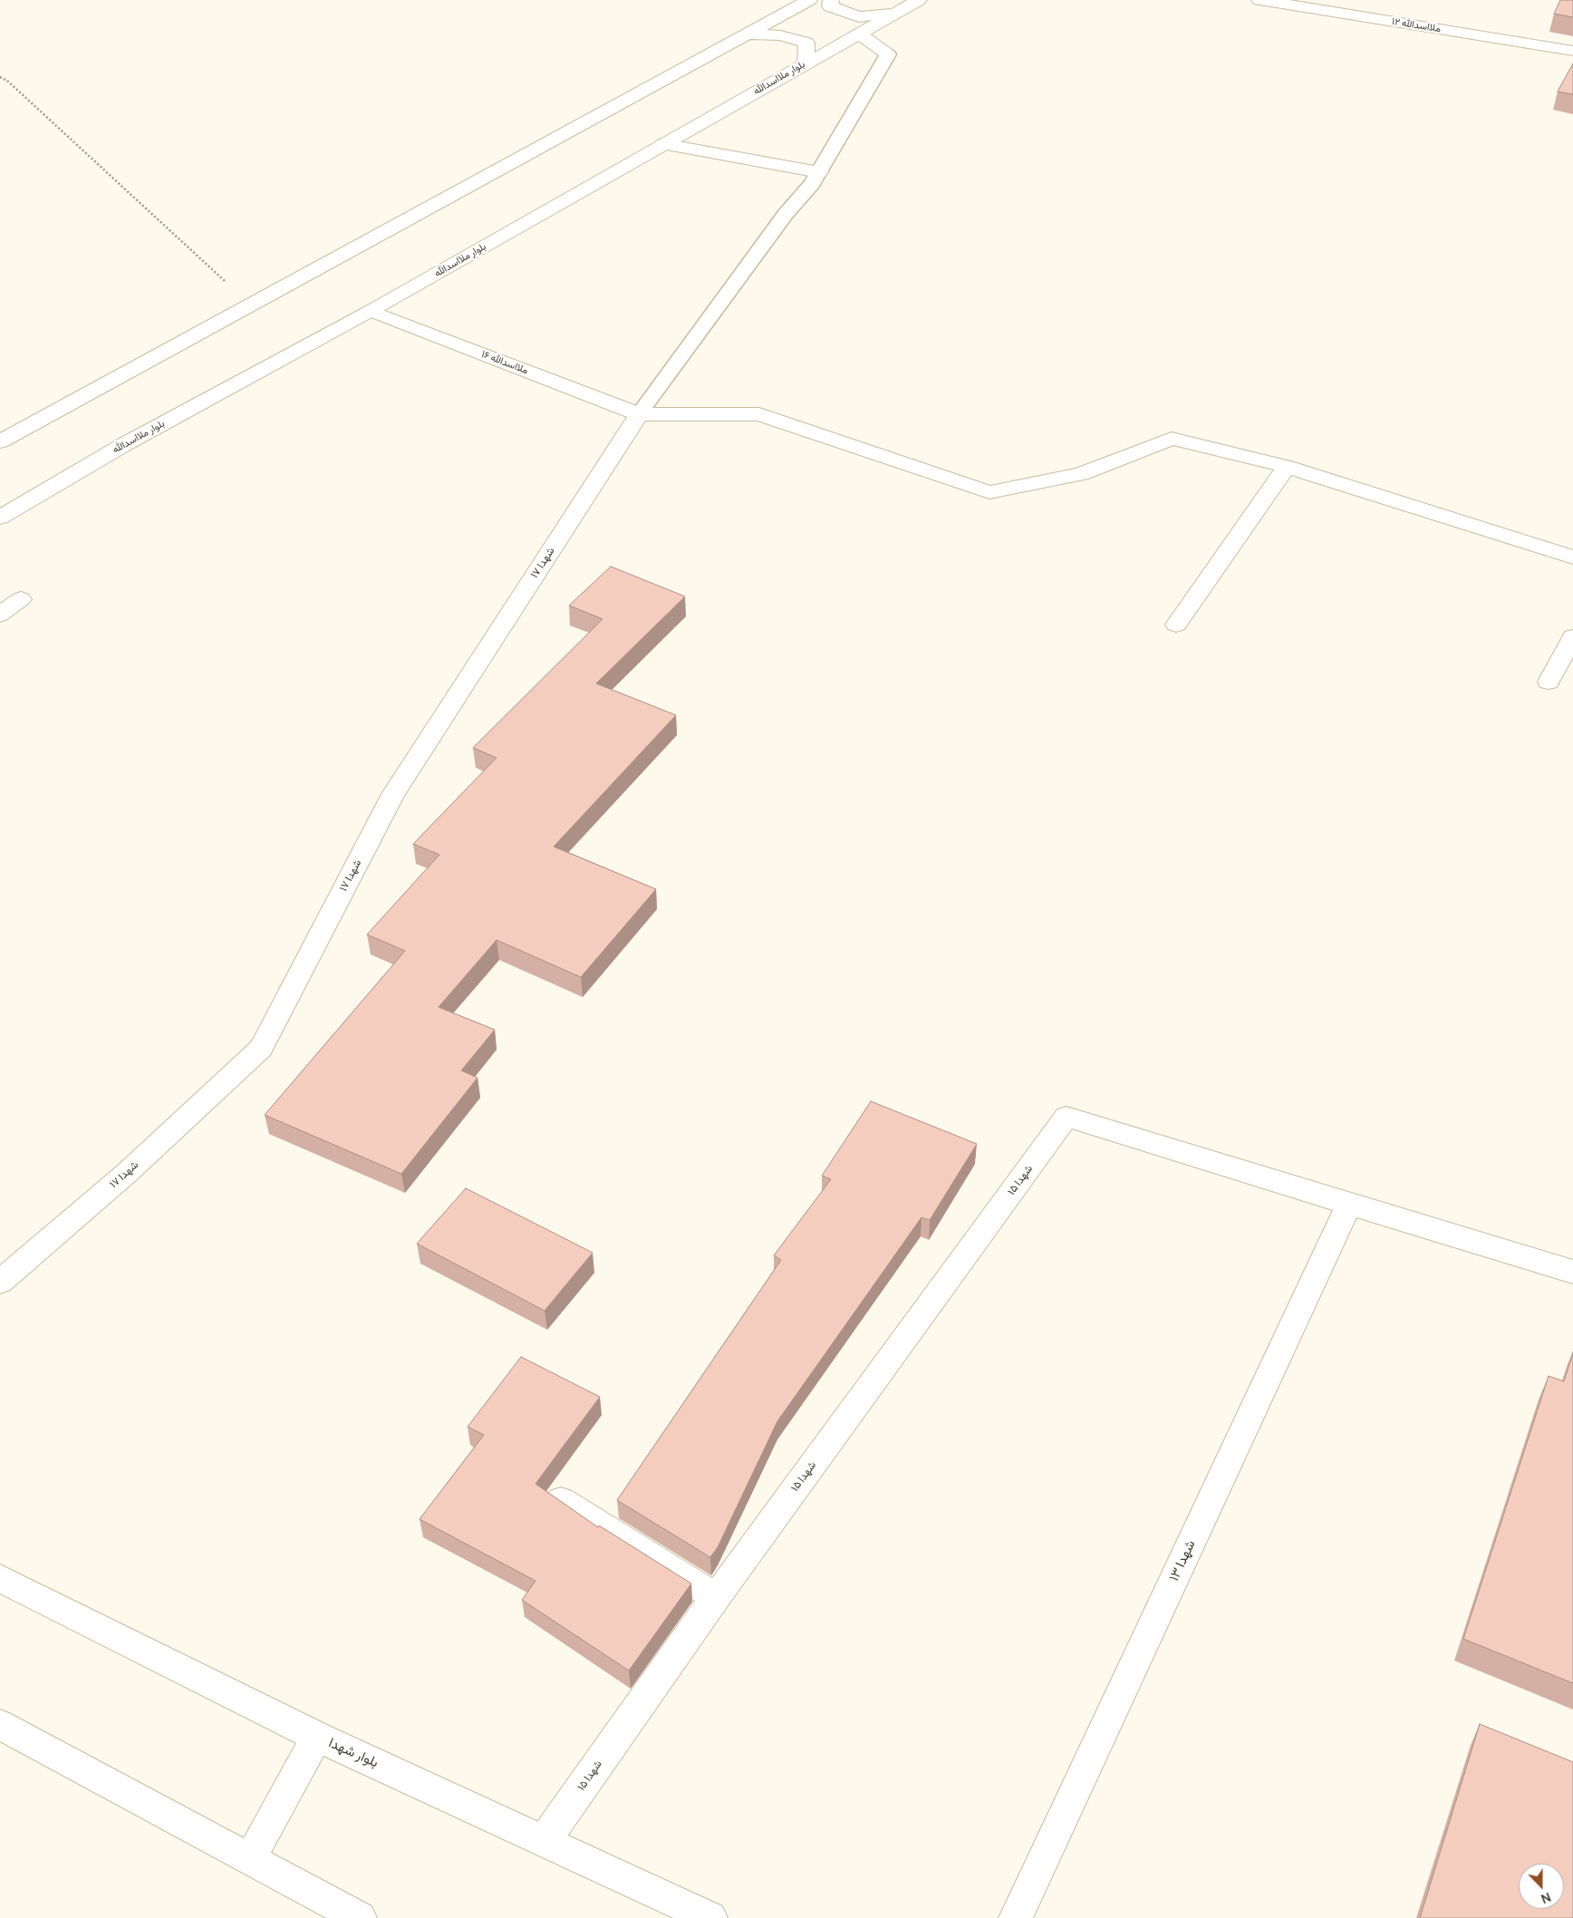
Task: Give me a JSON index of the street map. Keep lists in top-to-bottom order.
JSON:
{
  "streets": {
    "street": [
      "ملااسدالله ۱۲",
      "بلوار ملااسدالله",
      "ملااسدالله ۱۶",
      "شهدا ۱۷",
      "شهدا ۱۵",
      "شهدا ۱۳",
      "بلوار شهدا"
    ]
  },
  "crossings": [
    ["بلوار ملااسدالله", "ملااسدالله ۱۶"],
    ["ملااسدالله ۱۶", "شهدا ۱۷"],
    ["شهدا ۱۵", "شهدا ۱۳"],
    ["شهدا ۱۵", "بلوار شهدا"]
  ],
  "north": "bottom"
}
